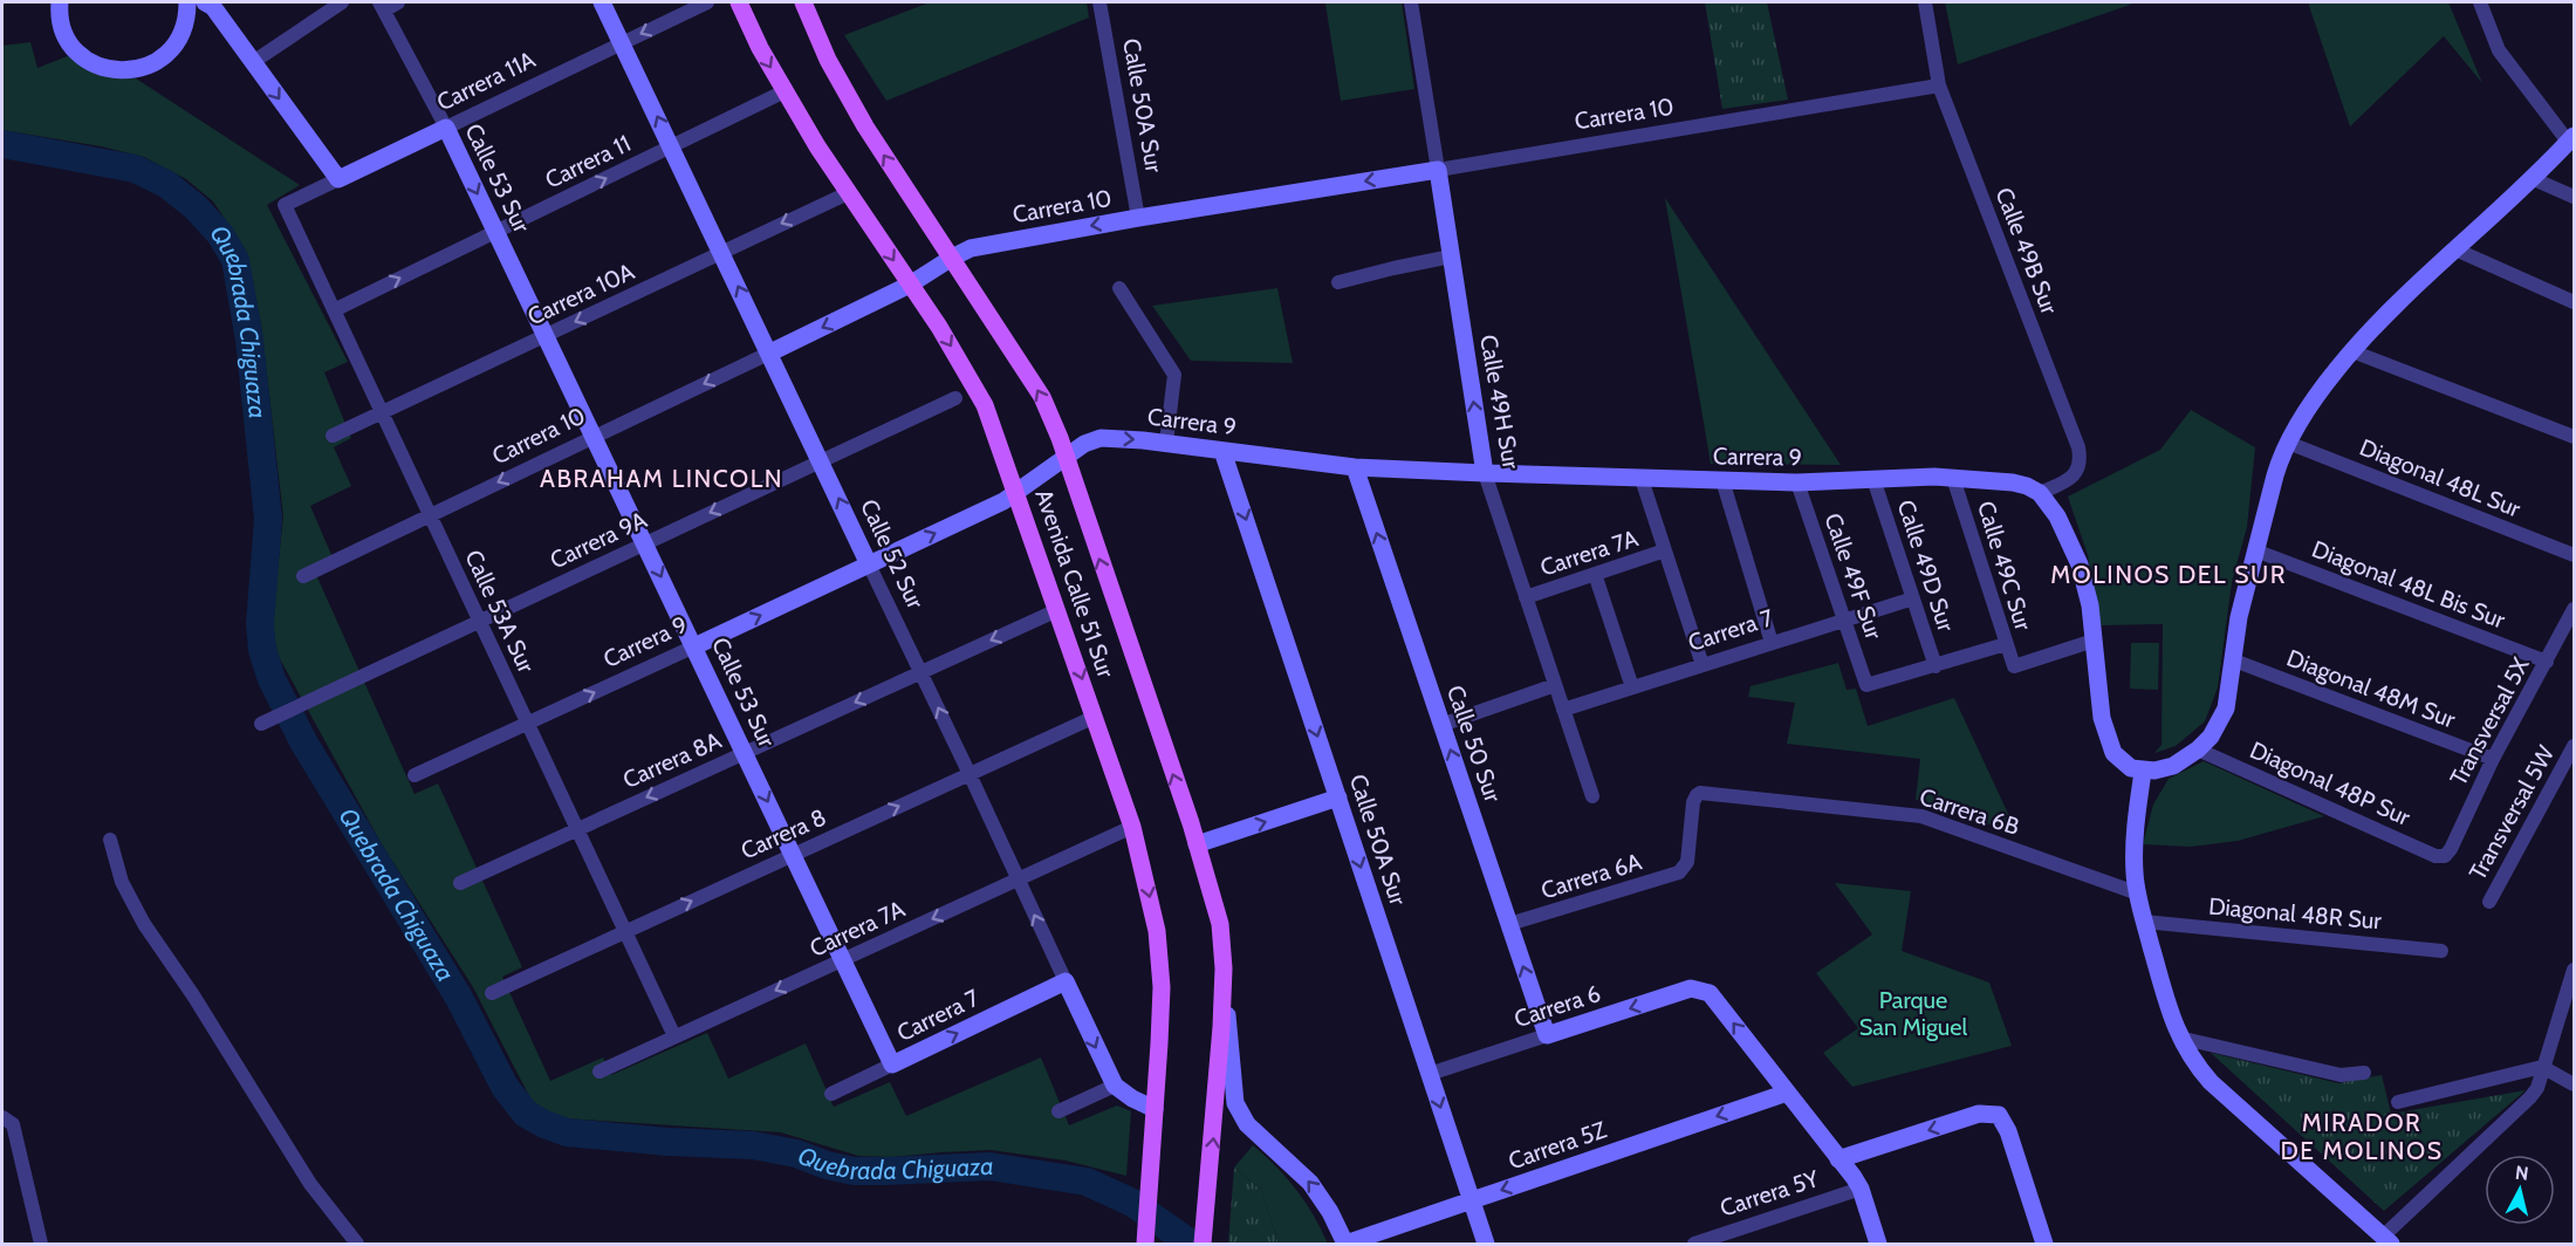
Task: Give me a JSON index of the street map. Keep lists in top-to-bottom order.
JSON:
{
  "streets": {
    "main road": ["Avenida Calle 51 Sur"],
    "street": [
      "Carrera 11A",
      "Calle 50A Sur",
      "Carrera 10",
      "Carrera 11",
      "Calle 53 Sur",
      "Calle 49B Sur",
      "Carrera 10A",
      "Calle 49H Sur",
      "Carrera 9",
      "Diagonal 48L Sur",
      "Carrera 9A",
      "Carrera 7A",
      "Calle 52 Sur",
      "Calle 49D Sur",
      "Calle 49C Sur",
      "Calle 49F Sur",
      "Diagonal 48L Bis Sur",
      "Calle 53A Sur",
      "Carrera 7",
      "Diagonal 48M Sur",
      "Transversal 5X",
      "Calle 50 Sur",
      "Carrera 8A",
      "Diagonal 48P Sur",
      "Carrera 6B",
      "Transversal 5W",
      "Carrera 8",
      "Carrera 6A",
      "Diagonal 48R Sur",
      "Carrera 6",
      "Carrera 5Z",
      "Carrera 5Y"
    ]
  },
  "crossings": [
    ["Carrera 11A", "Calle 53 Sur"],
    ["Carrera 11A", "Calle 52 Sur"],
    ["Carrera 11A", "Calle 53A Sur"],
    ["Calle 50A Sur", "Carrera 10"],
    ["Calle 50A Sur", "Carrera 9"],
    ["Calle 50A Sur", "Carrera 6"],
    ["Calle 50A Sur", "Carrera 5Z"],
    ["Carrera 10", "Calle 53 Sur"],
    ["Carrera 10", "Calle 49B Sur"],
    ["Carrera 10", "Calle 49H Sur"],
    ["Carrera 10", "Calle 52 Sur"],
    ["Carrera 10", "Avenida Calle 51 Sur"],
    ["Carrera 10", "Calle 53A Sur"],
    ["Carrera 11", "Calle 53 Sur"],
    ["Carrera 11", "Calle 52 Sur"],
    ["Carrera 11", "Avenida Calle 51 Sur"],
    ["Carrera 11", "Calle 53A Sur"],
    ["Calle 53 Sur", "Carrera 10A"],
    ["Calle 53 Sur", "Carrera 9"],
    ["Calle 53 Sur", "Carrera 9A"],
    ["Calle 53 Sur", "Carrera 7A"],
    ["Calle 53 Sur", "Carrera 7"],
    ["Calle 53 Sur", "Carrera 8A"],
    ["Calle 53 Sur", "Carrera 8"],
    ["Calle 49B Sur", "Carrera 9"],
    ["Carrera 10A", "Calle 52 Sur"],
    ["Carrera 10A", "Avenida Calle 51 Sur"],
    ["Carrera 10A", "Calle 53A Sur"],
    ["Calle 49H Sur", "Carrera 9"],
    ["Calle 49H Sur", "Carrera 7A"],
    ["Calle 49H Sur", "Carrera 7"],
    ["Carrera 9", "Calle 52 Sur"],
    ["Carrera 9", "Calle 49D Sur"],
    ["Carrera 9", "Calle 49C Sur"],
    ["Carrera 9", "Calle 49F Sur"],
    ["Carrera 9", "Avenida Calle 51 Sur"],
    ["Carrera 9", "Calle 53A Sur"],
    ["Carrera 9", "Calle 50 Sur"],
    ["Carrera 9A", "Calle 52 Sur"],
    ["Carrera 9A", "Calle 53A Sur"],
    ["Carrera 7A", "Calle 52 Sur"],
    ["Carrera 7A", "Avenida Calle 51 Sur"],
    ["Carrera 7A", "Calle 53A Sur"],
    ["Calle 52 Sur", "Carrera 7"],
    ["Calle 52 Sur", "Carrera 8A"],
    ["Calle 52 Sur", "Carrera 8"],
    ["Calle 49D Sur", "Calle 49F Sur"],
    ["Calle 49D Sur", "Carrera 7"],
    ["Calle 49F Sur", "Carrera 7"],
    ["Avenida Calle 51 Sur", "Carrera 8A"],
    ["Avenida Calle 51 Sur", "Carrera 8"],
    ["Diagonal 48L Bis Sur", "Transversal 5X"],
    ["Calle 53A Sur", "Carrera 8A"],
    ["Calle 53A Sur", "Carrera 8"],
    ["Diagonal 48M Sur", "Transversal 5X"],
    ["Transversal 5X", "Diagonal 48P Sur"],
    ["Calle 50 Sur", "Carrera 6A"],
    ["Calle 50 Sur", "Carrera 6"],
    ["Carrera 6B", "Carrera 6A"],
    ["Carrera 6", "Carrera 5Z"]
  ],
  "one_way": [
    "Calle 50A Sur",
    "Carrera 10",
    "Carrera 11",
    "Carrera 10A",
    "Carrera 9",
    "Carrera 7A",
    "Calle 50 Sur",
    "Carrera 8A",
    "Carrera 8",
    "Carrera 6",
    "Carrera 5Z"
  ],
  "districts": ["ABRAHAM LINCOLN", "MOLINOS DEL SUR", "MIRADOR DE MOLINOS"],
  "water": ["Quebrada Chiguaza"],
  "parks": ["Parque San Miguel"],
  "north": "top"
}
